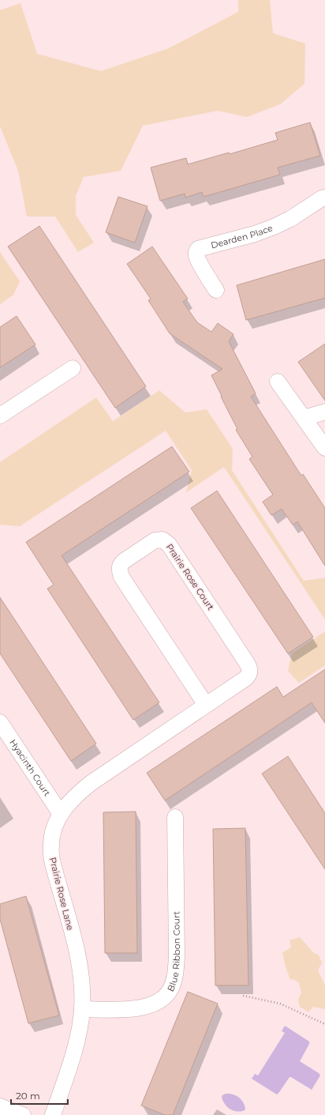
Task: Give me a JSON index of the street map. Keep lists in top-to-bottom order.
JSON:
{
  "streets": {
    "street": [
      "Dearden Place",
      "Prairie Rose Court",
      "Hyacinth Court",
      "Prairie Rose Lane",
      "Blue Ribbon Court"
    ]
  },
  "crossings": [
    ["Prairie Rose Court", "Prairie Rose Lane"],
    ["Hyacinth Court", "Prairie Rose Lane"],
    ["Prairie Rose Lane", "Blue Ribbon Court"]
  ],
  "scale_bar": "20 m"
}
